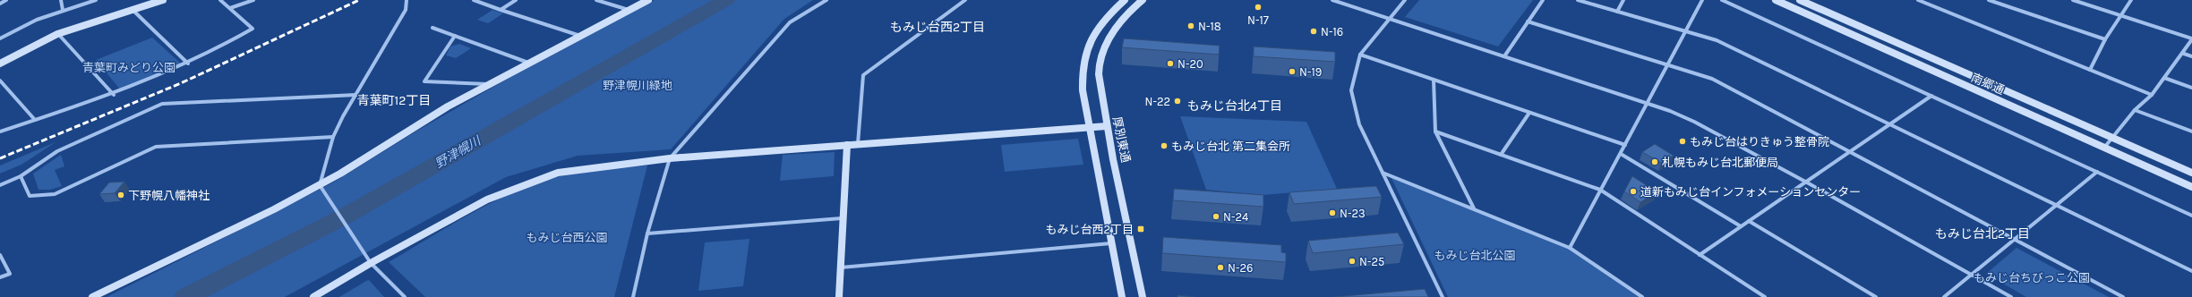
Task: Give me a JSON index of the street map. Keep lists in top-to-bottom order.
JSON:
{
  "streets": {
    "street": ["南郷通", "厚別東通"]
  },
  "districts": [
    "もみじ台西2丁目",
    "青葉町12丁目",
    "もみじ台北4丁目",
    "もみじ台北2丁目"
  ],
  "water": ["野津幌川"],
  "parks": [
    "青葉町みどり公園",
    "野津幌川緑地",
    "もみじ台西公園",
    "もみじ台北公園",
    "もみじ台ちびっこ公園"
  ],
  "places": {
    "other": [
      "N-17",
      "N-18",
      "N-16",
      "N-20",
      "N-19",
      "N-22",
      "もみじ台はりきゅう整骨院",
      "もみじ台北 第二集会所",
      "札幌もみじ台北郵便局",
      "道新もみじ台インフォメーションセンター",
      "下野幌八幡神社",
      "N-23",
      "N-24",
      "N-25",
      "N-26"
    ],
    "transit": ["もみじ台西2丁目"]
  }
}
